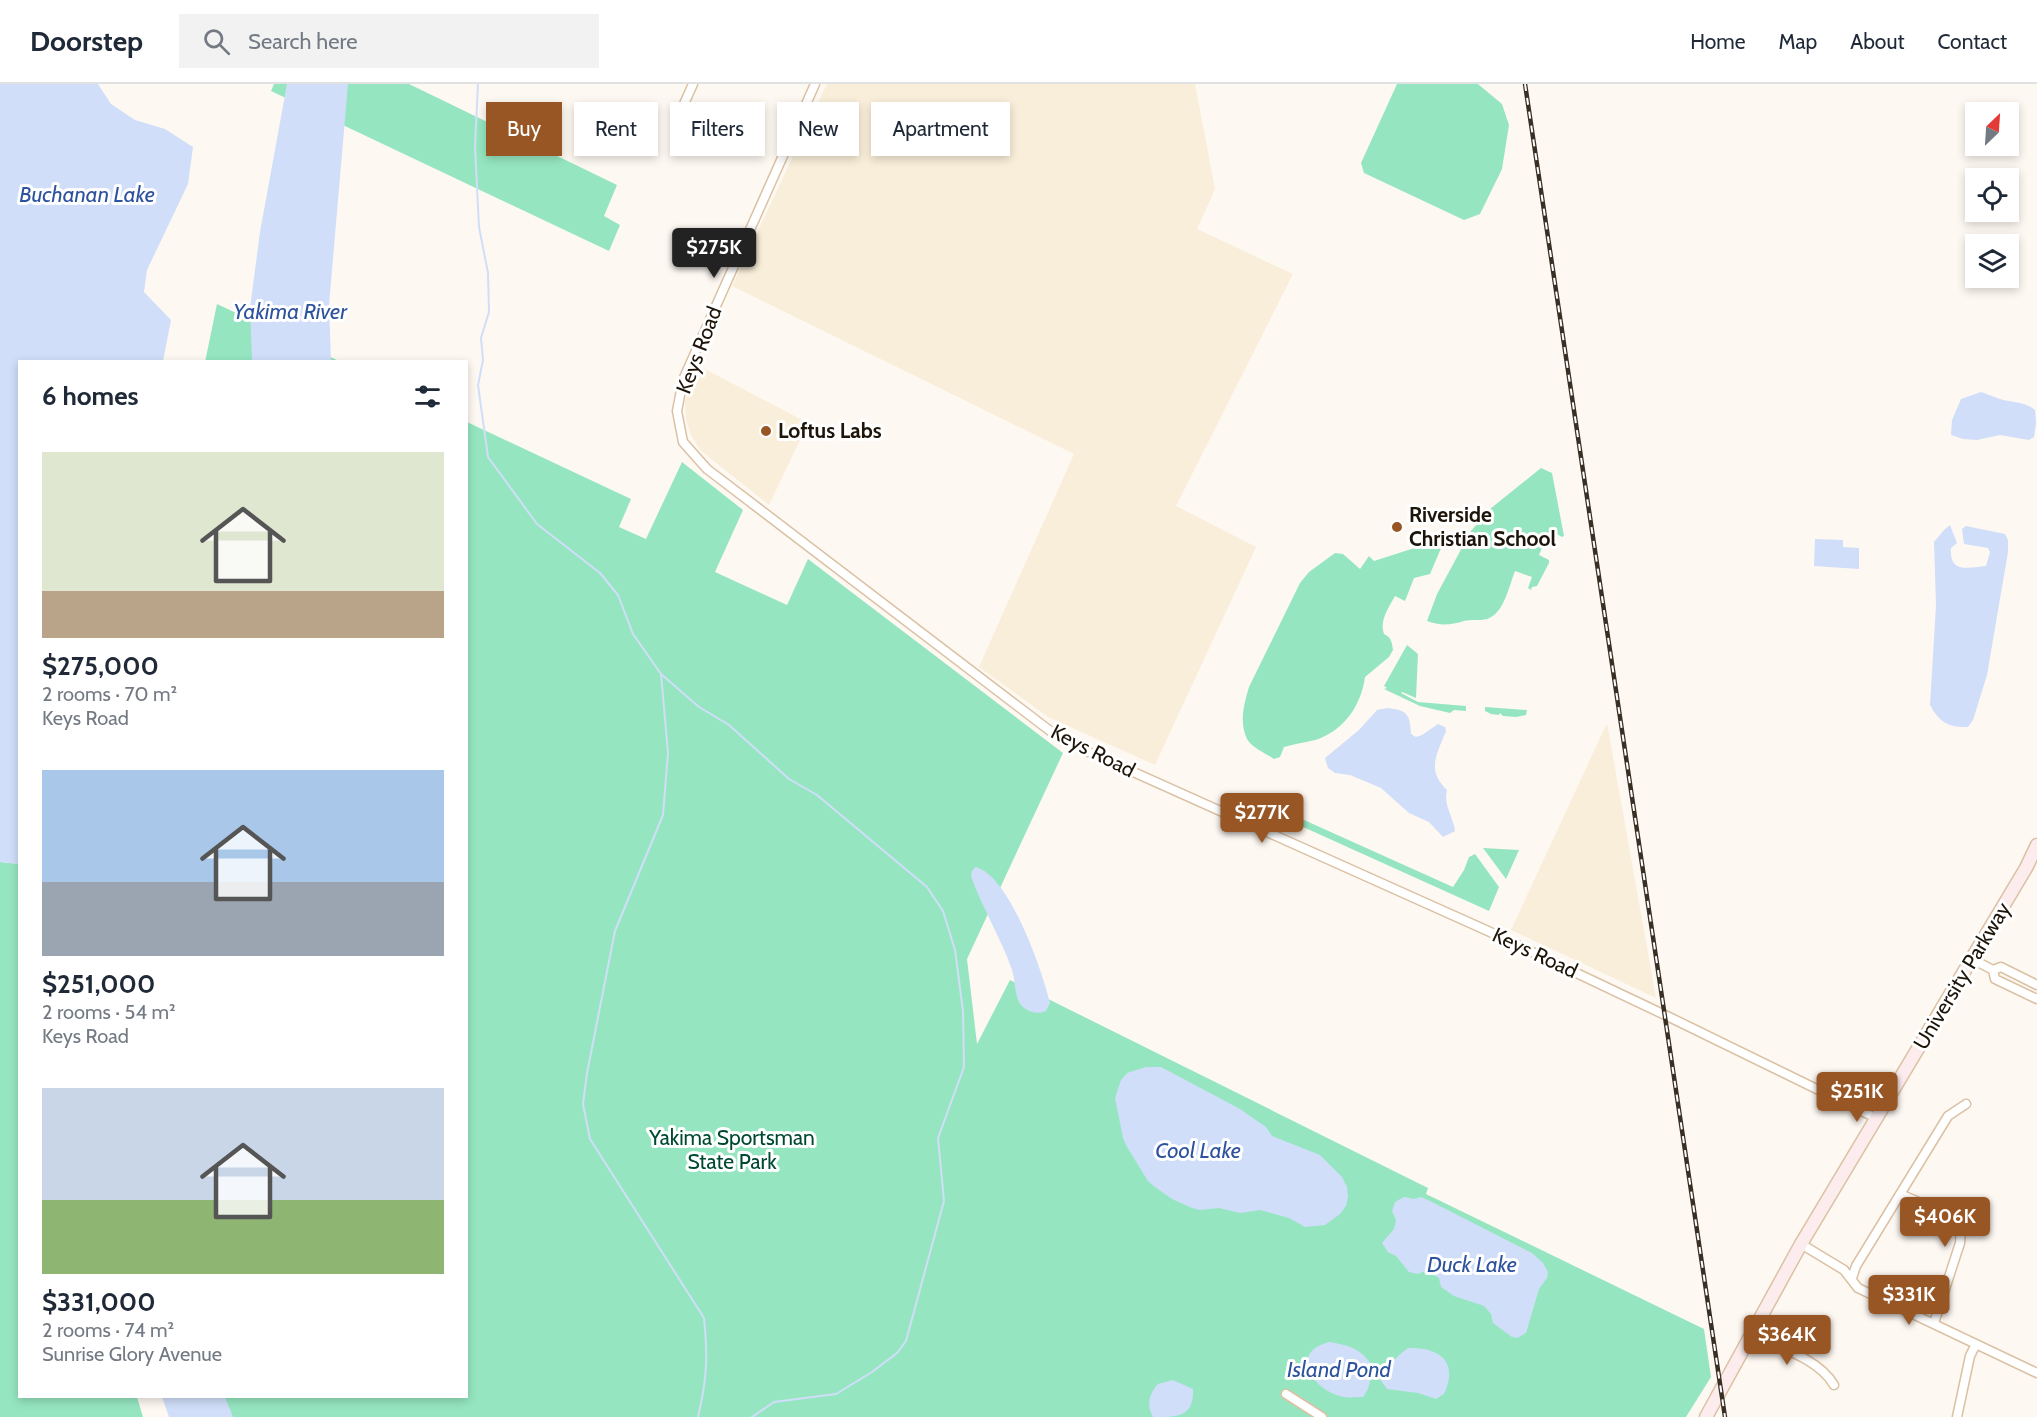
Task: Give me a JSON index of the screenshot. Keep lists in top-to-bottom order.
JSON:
{
  "streets": {
    "main road": ["University Parkway"],
    "street": ["Keys Road"]
  },
  "crossings": [
    ["Keys Road", "University Parkway"]
  ],
  "water": [
    "Buchanan Lake",
    "Yakima River",
    "Cool Lake",
    "Duck Lake",
    "Island Pond"
  ],
  "parks": ["Yakima Sportsman State Park"],
  "places": ["Loftus Labs", "Riverside Christian School"],
  "north": "top right",
  "page": {
    "header": "Doorstep",
    "search": "Search here",
    "nav": [
      "Home",
      "Map",
      "About",
      "Contact"
    ],
    "chip": [
      "Buy",
      "Rent",
      "Filters",
      "New",
      "Apartment"
    ],
    "price": [
      "$275K",
      "$277K",
      "$251K",
      "$406K",
      "$331K",
      "$364K"
    ],
    "heading": "6 homes",
    "list": [
      {
        "name": "$275,000",
        "note": "2 rooms · 70 m² · Keys Road"
      },
      {
        "name": "$251,000",
        "note": "2 rooms · 54 m² · Keys Road"
      },
      {
        "name": "$331,000",
        "note": "2 rooms · 74 m² · Sunrise Glory Avenue"
      }
    ]
  }
}
